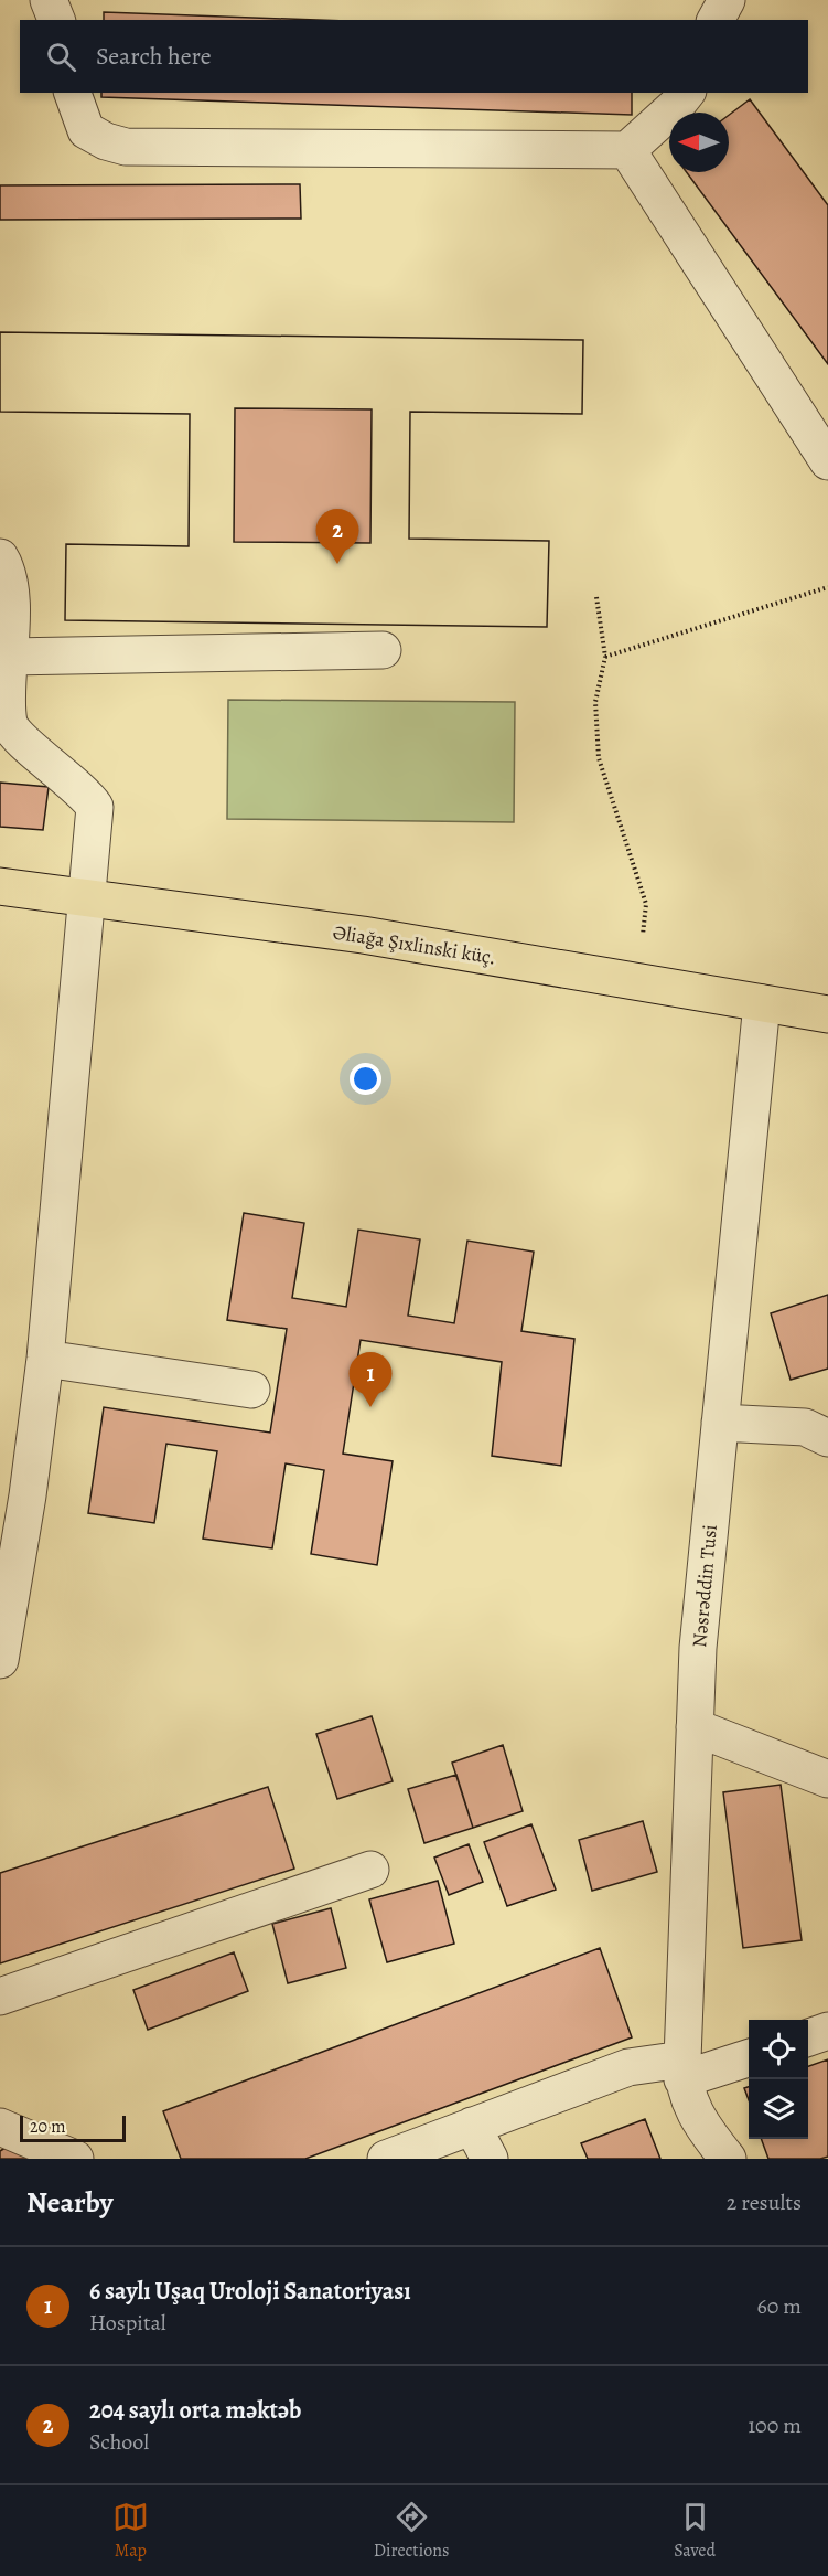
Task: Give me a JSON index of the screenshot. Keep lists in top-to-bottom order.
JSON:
{
  "streets": {
    "main road": ["Əliağa Şıxlinski küç."],
    "street": ["Nəsrəddin Tusi"]
  },
  "crossings": [
    ["Əliağa Şıxlinski küç.", "Nəsrəddin Tusi"]
  ],
  "scale_bar": "20 m",
  "north": "left",
  "page": {
    "search": "Search here",
    "pins": ["2", "1"],
    "scale": "20 m",
    "heading": ["Nearby", "2 results"],
    "list": [
      {
        "mark": "1",
        "name": "6 saylı Uşaq Uroloji Sanatoriyası",
        "note": "Hospital",
        "value": "60 m"
      },
      {
        "mark": "2",
        "name": "204 saylı orta məktəb",
        "note": "School",
        "value": "100 m"
      }
    ],
    "nav": ["Map", "Directions", "Saved"]
  }
}
